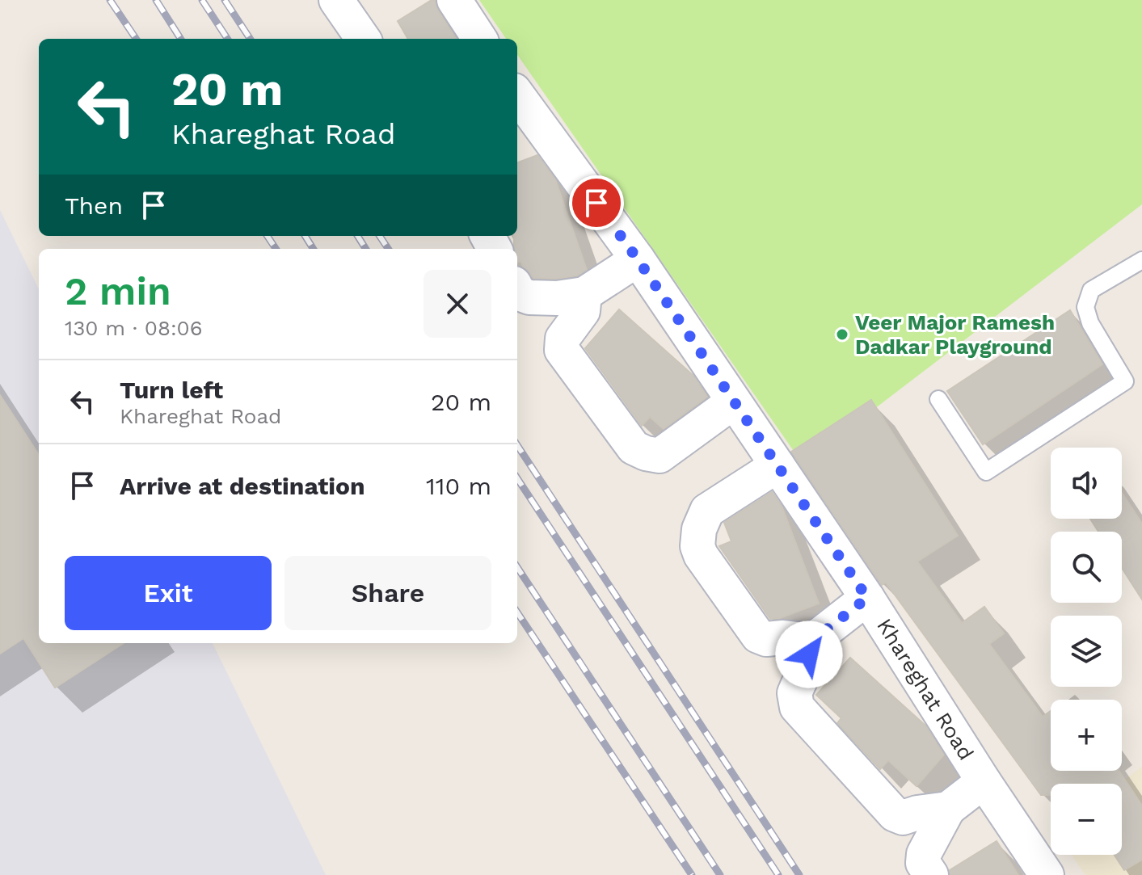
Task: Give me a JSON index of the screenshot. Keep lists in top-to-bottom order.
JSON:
{
  "streets": {
    "street": ["Khareghat Road"]
  },
  "places": ["Veer Major Ramesh Dadkar Playground"],
  "page": {
    "turn": ["20 m", "Khareghat Road"],
    "then": "Then",
    "heading": ["2 min", "130 m · 08:06"],
    "list": [
      {
        "name": "Turn left",
        "note": "Khareghat Road",
        "value": "20 m"
      },
      {
        "name": "Arrive at destination",
        "value": "110 m"
      }
    ],
    "map_buttons": ["+", "−"],
    "buttons": ["Exit", "Share"]
  }
}
